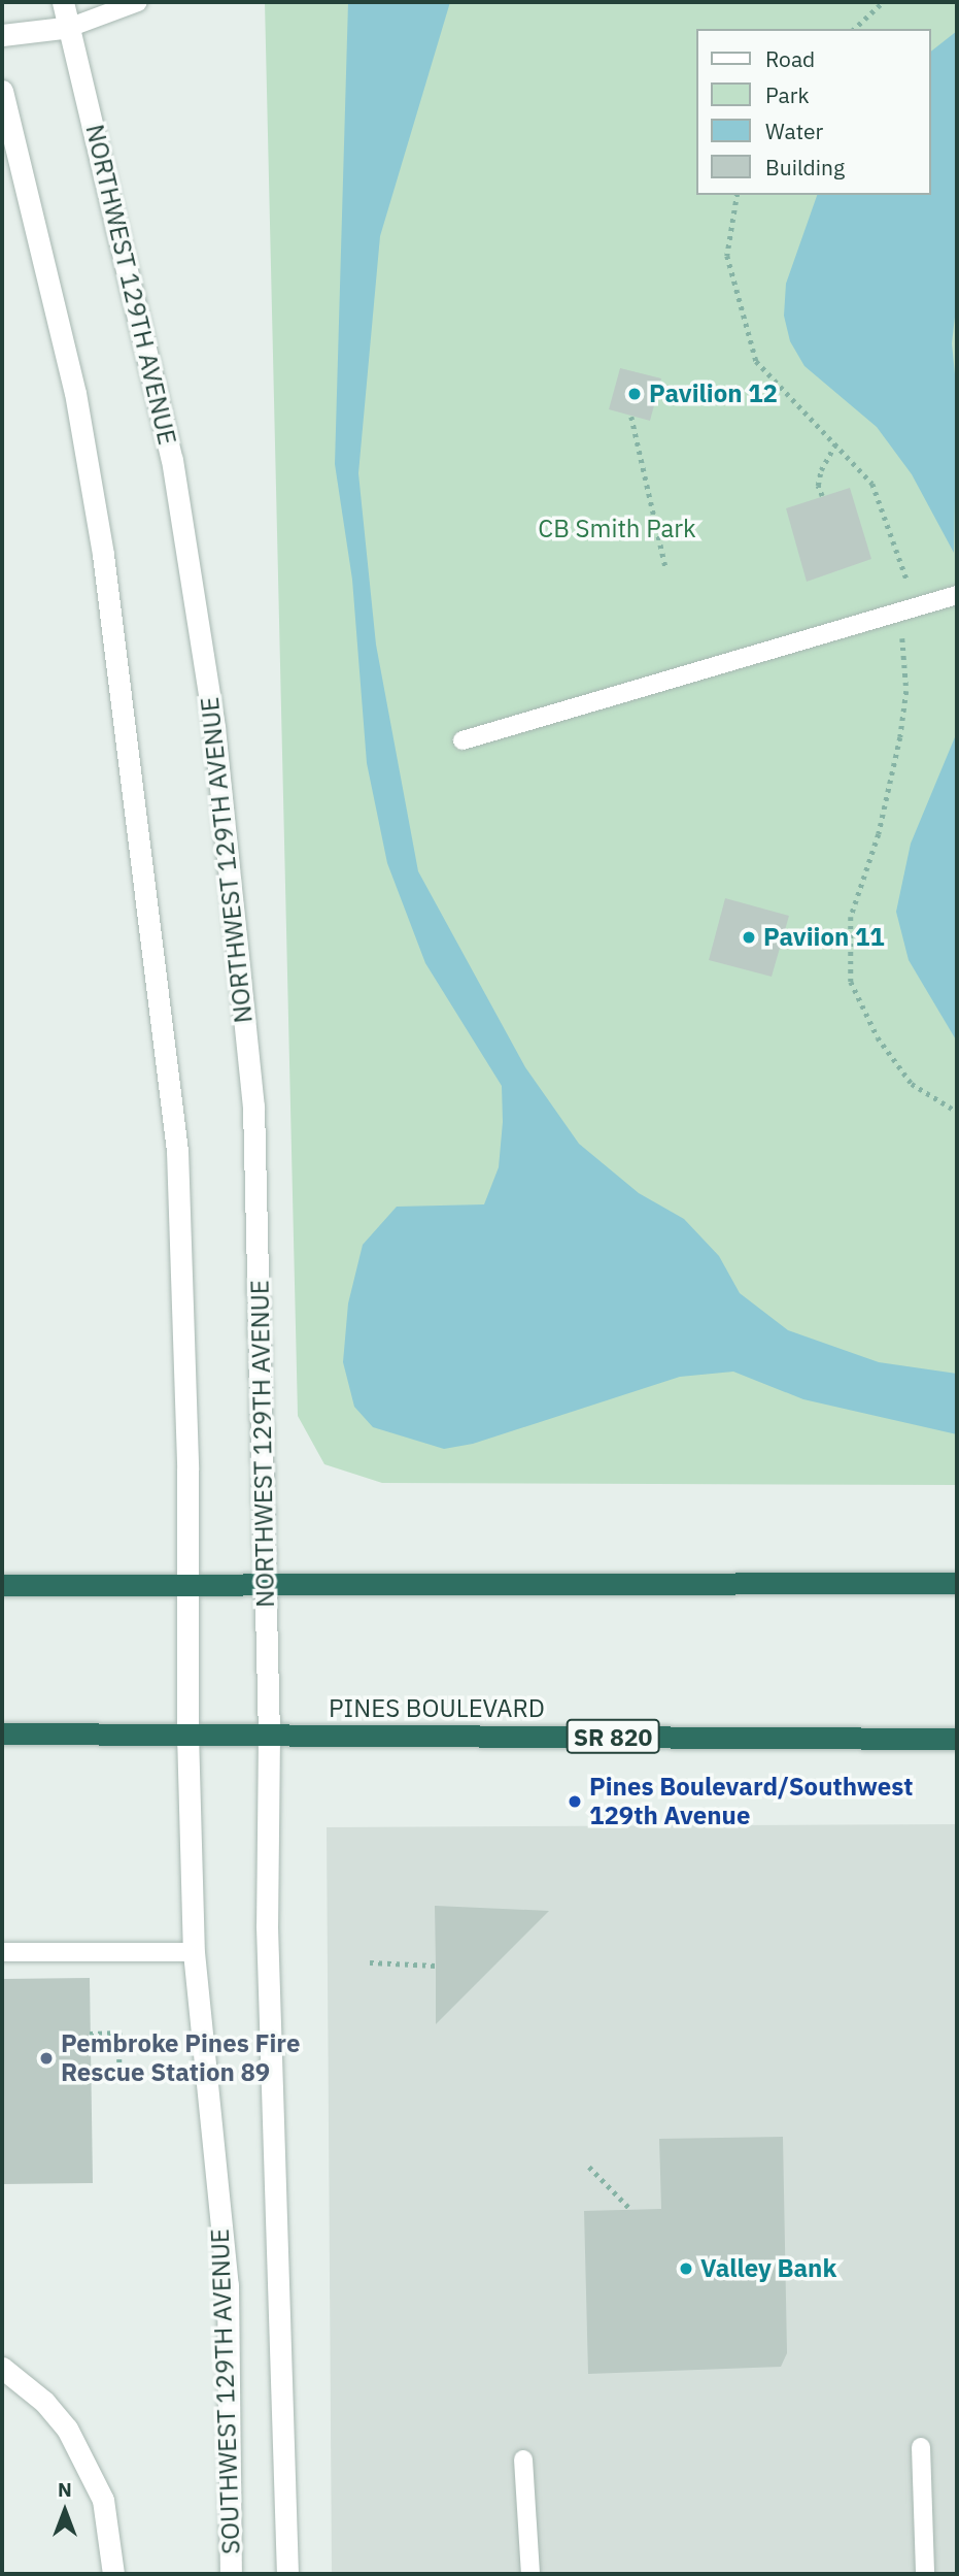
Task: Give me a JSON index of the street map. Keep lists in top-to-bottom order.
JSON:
{
  "streets": {
    "highway": ["PINES BOULEVARD", "SR 820"],
    "street": ["NORTHWEST 129TH AVENUE", "SOUTHWEST 129TH AVENUE"]
  },
  "crossings": [
    ["NORTHWEST 129TH AVENUE", "PINES BOULEVARD"],
    ["PINES BOULEVARD", "SOUTHWEST 129TH AVENUE"]
  ],
  "parks": ["CB Smith Park"],
  "places": [
    "Pavilion 12",
    "Paviion 11",
    "Pines Boulevard/Southwest 129th Avenue",
    "Pembroke Pines Fire Rescue Station 89",
    "Valley Bank"
  ],
  "legend": [
    "Road",
    "Park",
    "Water",
    "Building"
  ],
  "north": "top"
}
